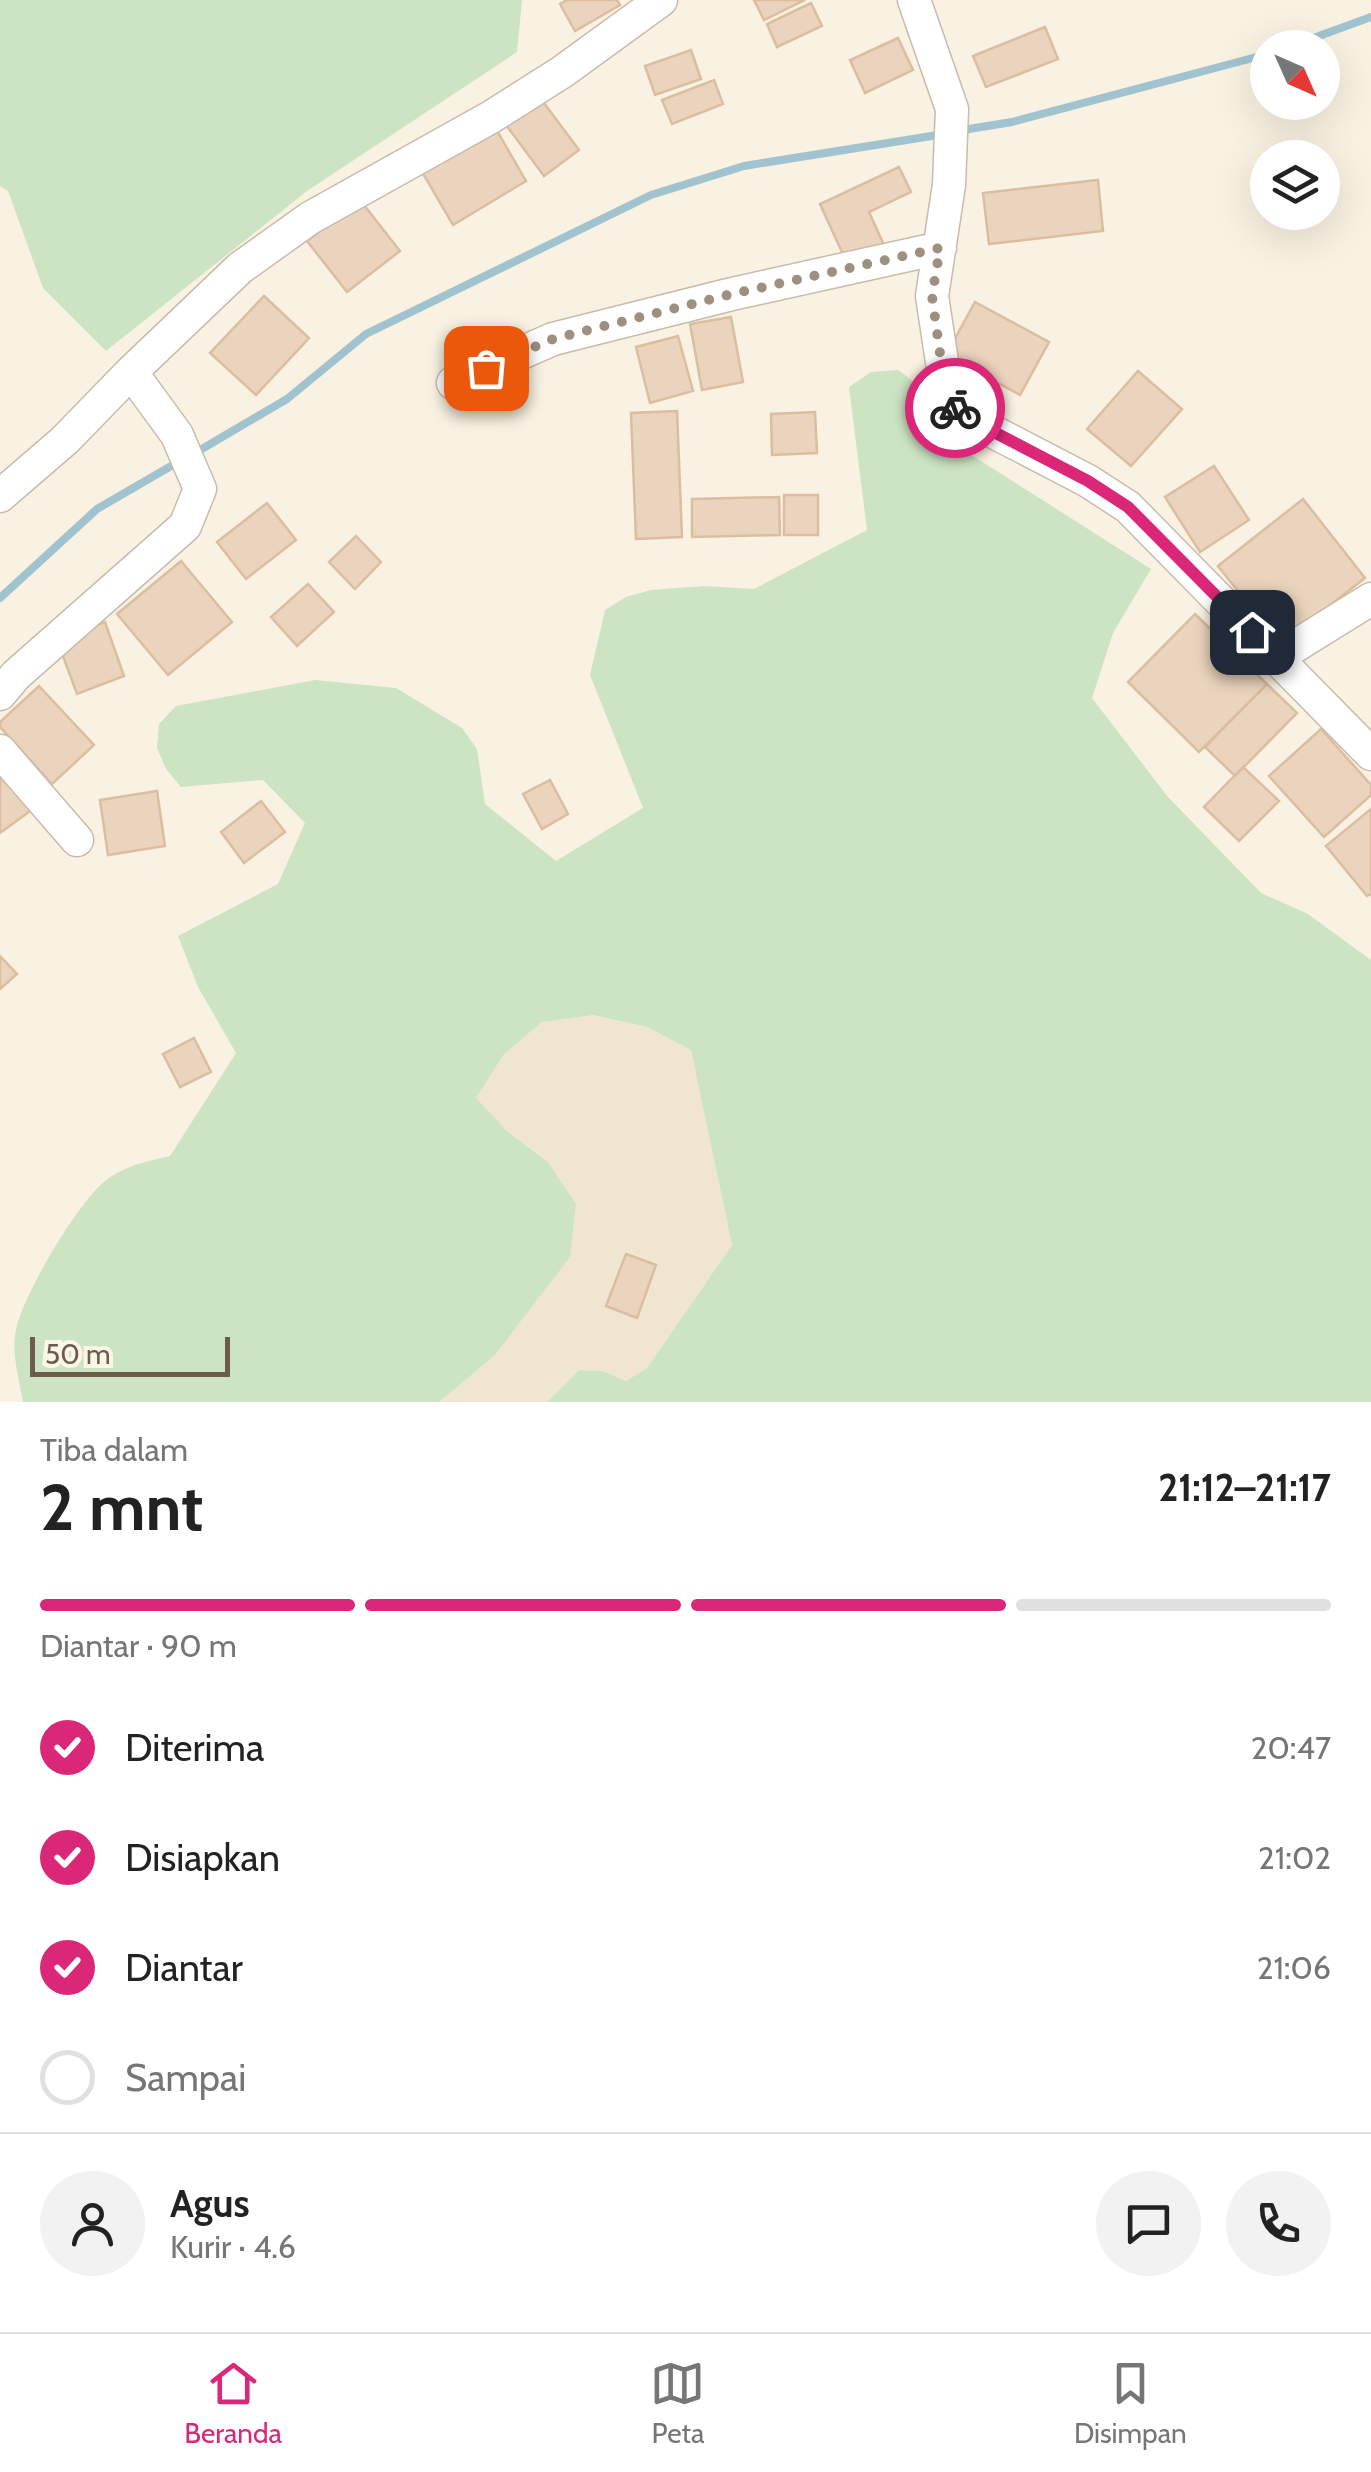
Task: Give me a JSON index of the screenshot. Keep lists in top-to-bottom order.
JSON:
{
  "scale_bar": "50 m",
  "north": "bottom right",
  "page": {
    "scale": "50 m",
    "heading": ["2 mnt", "Tiba dalam", "21:12–21:17"],
    "panel": ["Agus", "Kurir · 4.6"],
    "bar": "Diantar · 90 m",
    "list": [
      ["Diterima", "20:47"],
      ["Disiapkan", "21:02"],
      ["Diantar", "21:06"],
      "Sampai"
    ],
    "tabs": ["Beranda", "Peta", "Disimpan"]
  }
}
